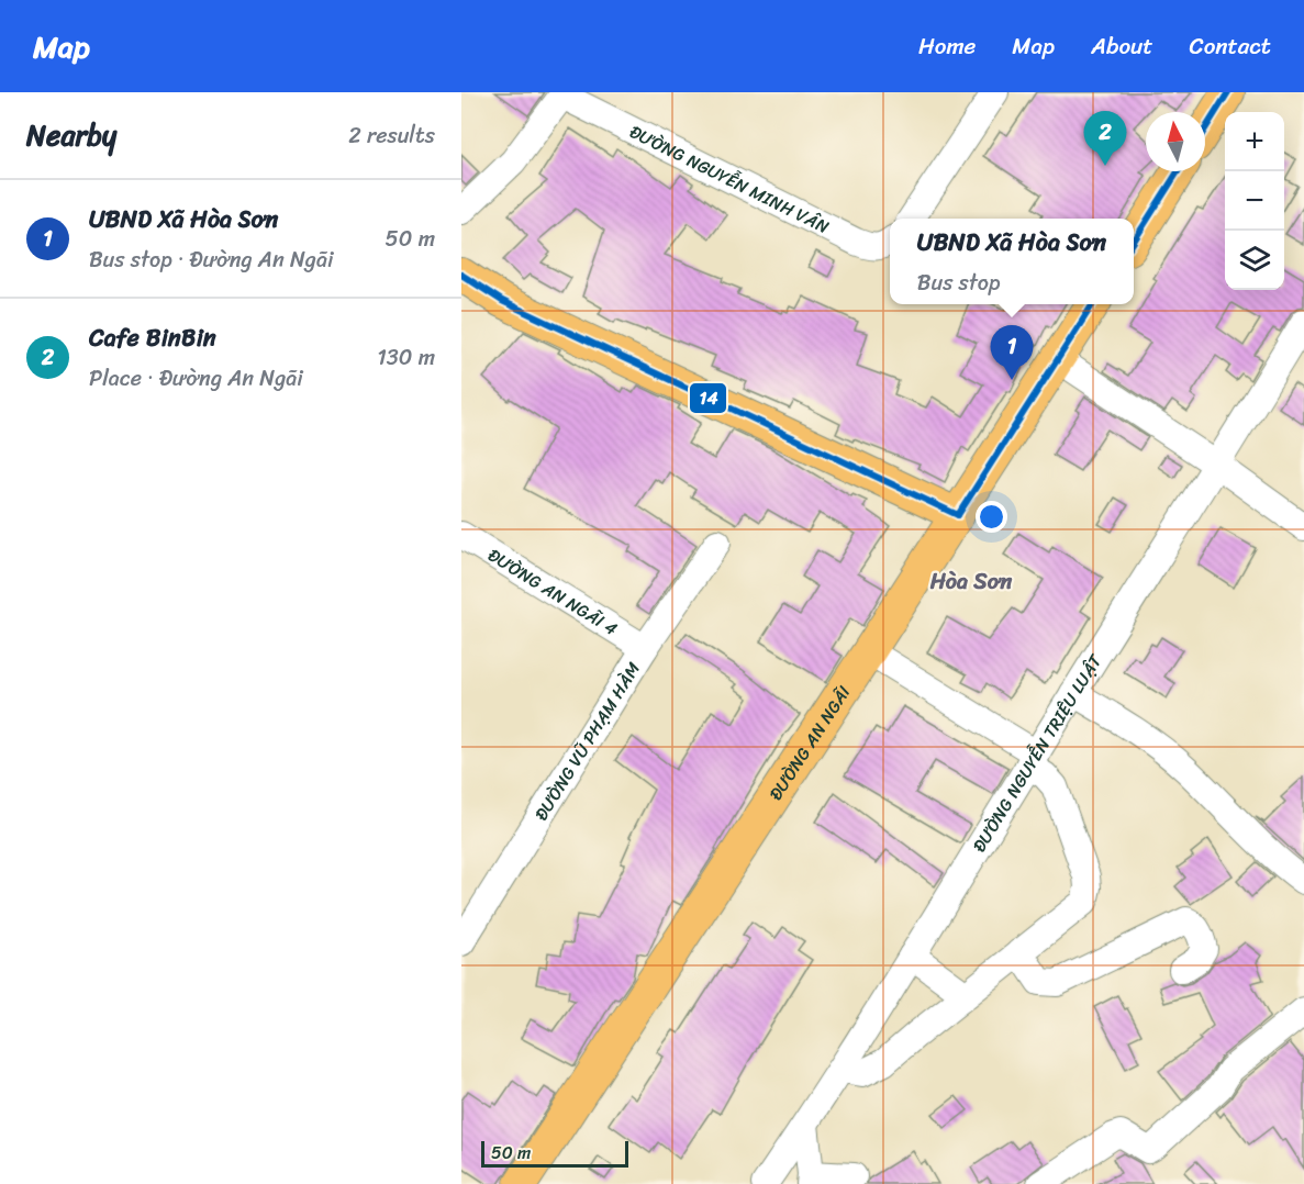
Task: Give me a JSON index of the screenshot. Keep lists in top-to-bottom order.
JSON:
{
  "streets": {
    "main road": ["ĐƯỜNG AN NGÃI"],
    "street": [
      "ĐƯỜNG NGUYỄN MINH VÂN",
      "ĐƯỜNG AN NGÃI 4",
      "ĐƯỜNG VŨ PHẠM HÀM",
      "ĐƯỜNG NGUYỄN TRIỆU LUẬT"
    ]
  },
  "crossings": [
    ["ĐƯỜNG AN NGÃI 4", "ĐƯỜNG VŨ PHẠM HÀM"]
  ],
  "districts": ["Hòa Sơn"],
  "lines": ["transit line 14"],
  "scale_bar": "50 m",
  "north": "top",
  "page": {
    "header": "Map",
    "nav": [
      "Home",
      "Map",
      "About",
      "Contact"
    ],
    "heading": ["Nearby", "2 results"],
    "pins": ["2", "1"],
    "map_buttons": ["+", "−"],
    "list": [
      {
        "mark": "1",
        "name": "UBND Xã Hòa Sơn",
        "note": "Bus stop · Đường An Ngãi",
        "value": "50 m"
      },
      {
        "mark": "2",
        "name": "Cafe BinBin",
        "note": "Place · Đường An Ngãi",
        "value": "130 m"
      }
    ],
    "popup": ["UBND Xã Hòa Sơn", "Bus stop"],
    "scale": "50 m"
  }
}
